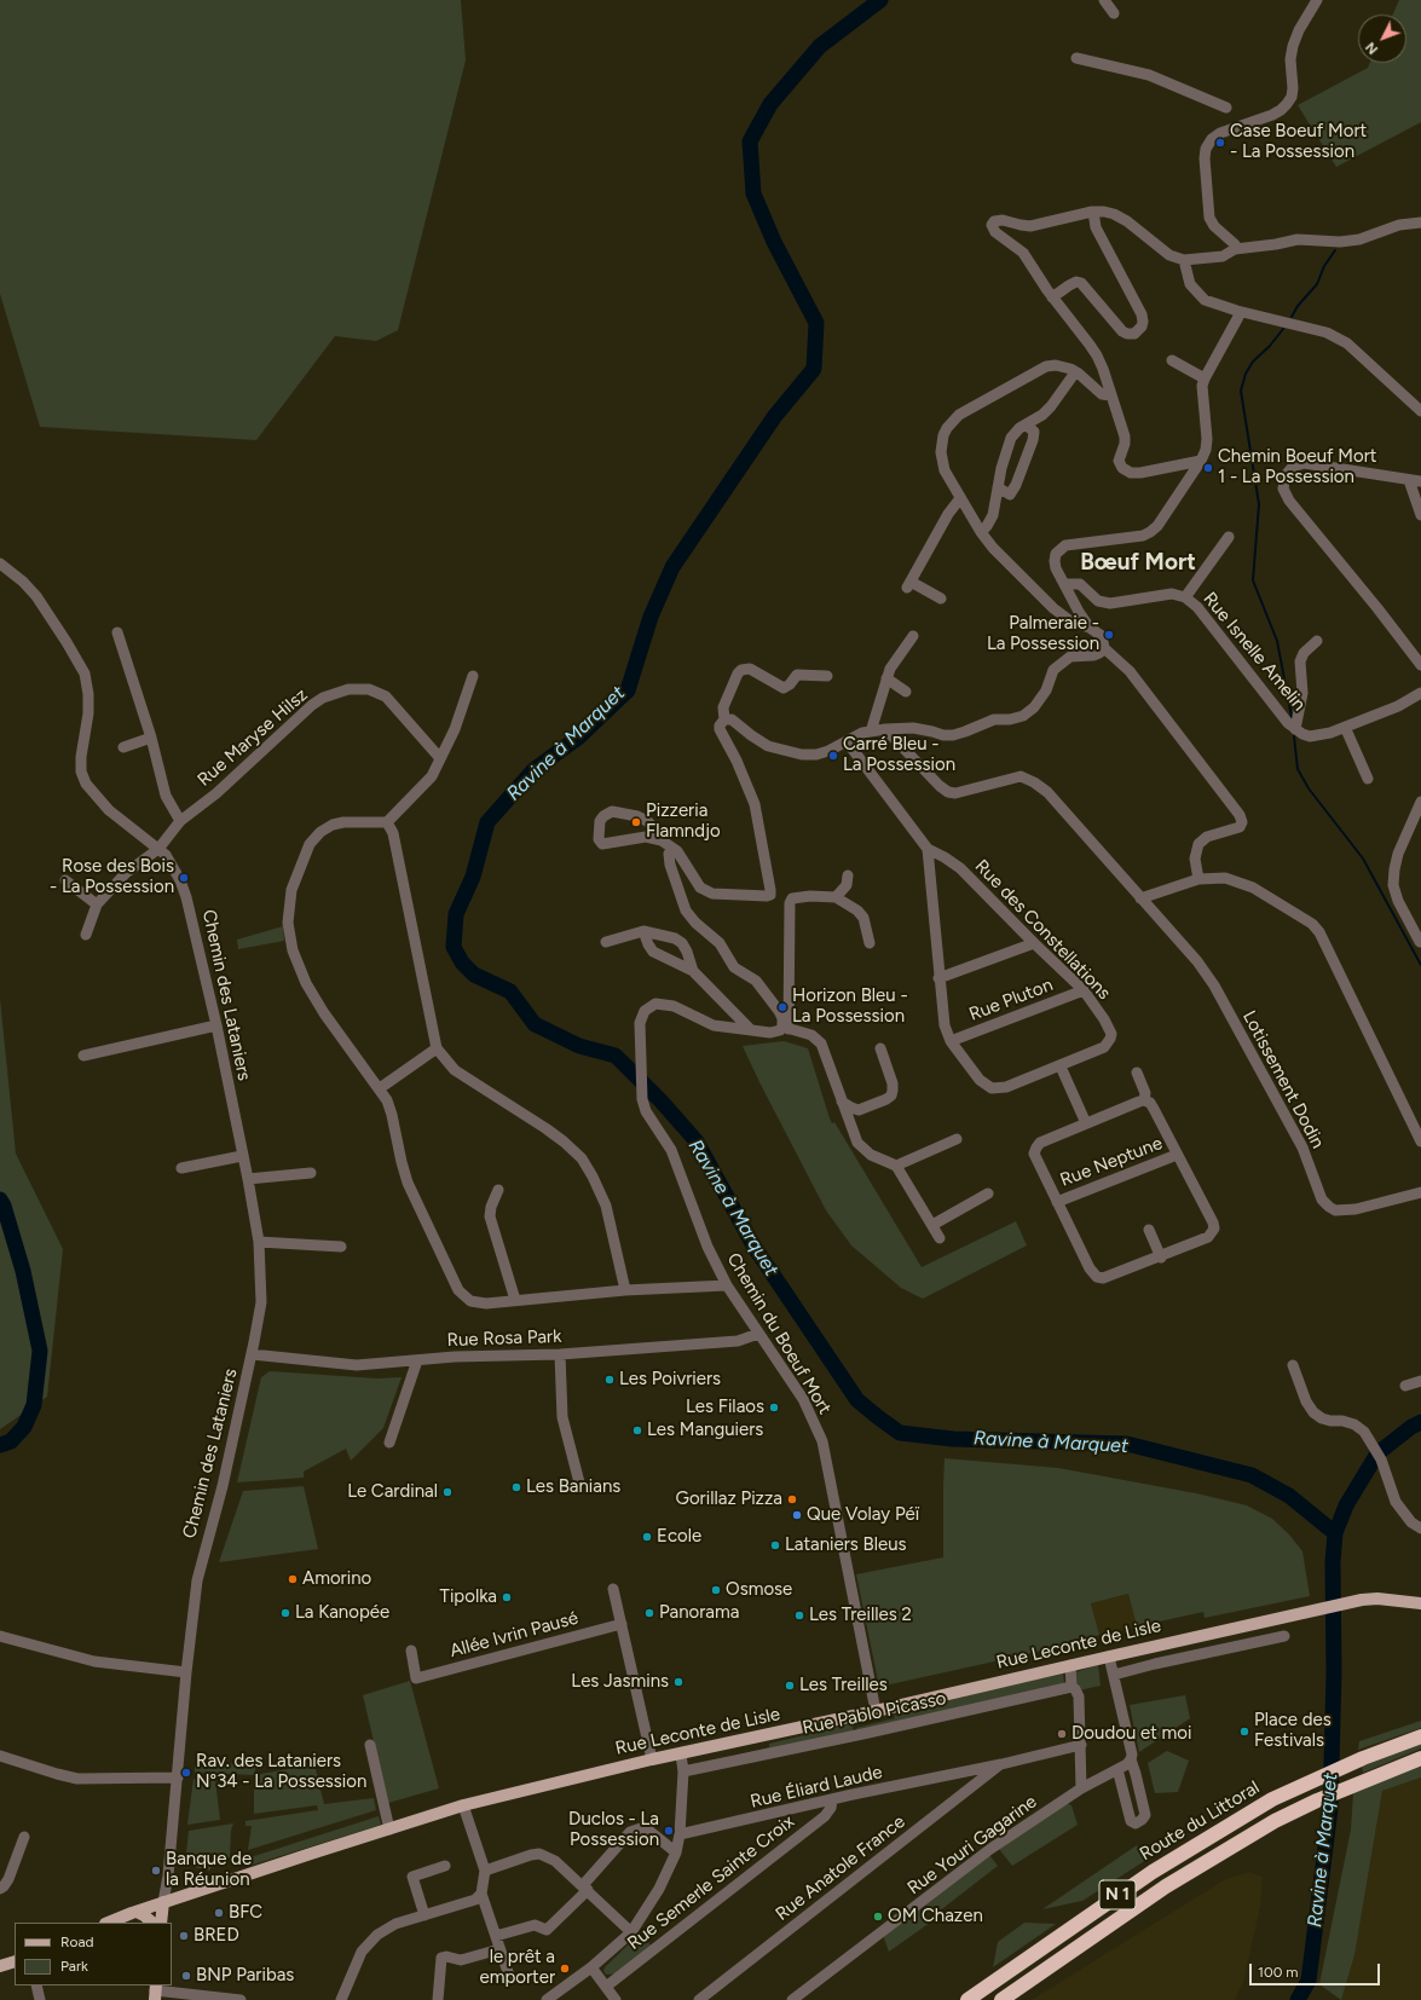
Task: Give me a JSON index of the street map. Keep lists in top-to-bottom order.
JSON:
{
  "streets": {
    "highway": ["Route du Littoral", "N 1"],
    "main road": ["Rue Leconte de Lisle"],
    "street": [
      "Rue Isnelle Amelin",
      "Rue Maryse Hilsz",
      "Rue des Constellations",
      "Chemin des Lataniers",
      "Rue Pluton",
      "Lotissement Dodin",
      "Rue Neptune",
      "Chemin du Boeuf Mort",
      "Rue Rosa Park",
      "Allée Ivrin Pausé",
      "Rue Pablo Picasso",
      "Rue Éliard Laude",
      "Rue Youri Gagarine",
      "Rue Anatole France",
      "Rue Semerle Sainte Croix"
    ]
  },
  "crossings": [
    ["Rue Maryse Hilsz", "Chemin des Lataniers"],
    ["Rue des Constellations", "Rue Pluton"],
    ["Chemin des Lataniers", "Rue Rosa Park"],
    ["Chemin des Lataniers", "Rue Leconte de Lisle"],
    ["Chemin du Boeuf Mort", "Rue Rosa Park"],
    ["Chemin du Boeuf Mort", "Rue Leconte de Lisle"],
    ["Rue Éliard Laude", "Rue Anatole France"],
    ["Rue Éliard Laude", "Rue Semerle Sainte Croix"]
  ],
  "districts": ["Bœuf Mort"],
  "water": ["Ravine à Marquet"],
  "places": [
    "Case Boeuf Mort - La Possession",
    "Chemin Boeuf Mort 1 - La Possession",
    "Palmeraie - La Possession",
    "Carré Bleu - La Possession",
    "Pizzeria Flamndjo",
    "Rose des Bois - La Possession",
    "Horizon Bleu - La Possession",
    "Les Poivriers",
    "Les Filaos",
    "Les Manguiers",
    "Les Banians",
    "Le Cardinal",
    "Gorillaz Pizza",
    "Que Volay Péï",
    "Ecole",
    "Lataniers Bleus",
    "Amorino",
    "Osmose",
    "Tipolka",
    "La Kanopée",
    "Panorama",
    "Les Treilles 2",
    "Les Jasmins",
    "Les Treilles",
    "Place des Festivals",
    "Doudou et moi",
    "Rav. des Lataniers N°34 - La Possession",
    "Duclos - La Possession",
    "Banque de la Réunion",
    "BFC",
    "OM Chazen",
    "BRED",
    "le prêt a emporter",
    "BNP Paribas"
  ],
  "legend": ["Road", "Park"],
  "scale_bar": "100 m",
  "north": "bottom left"
}
